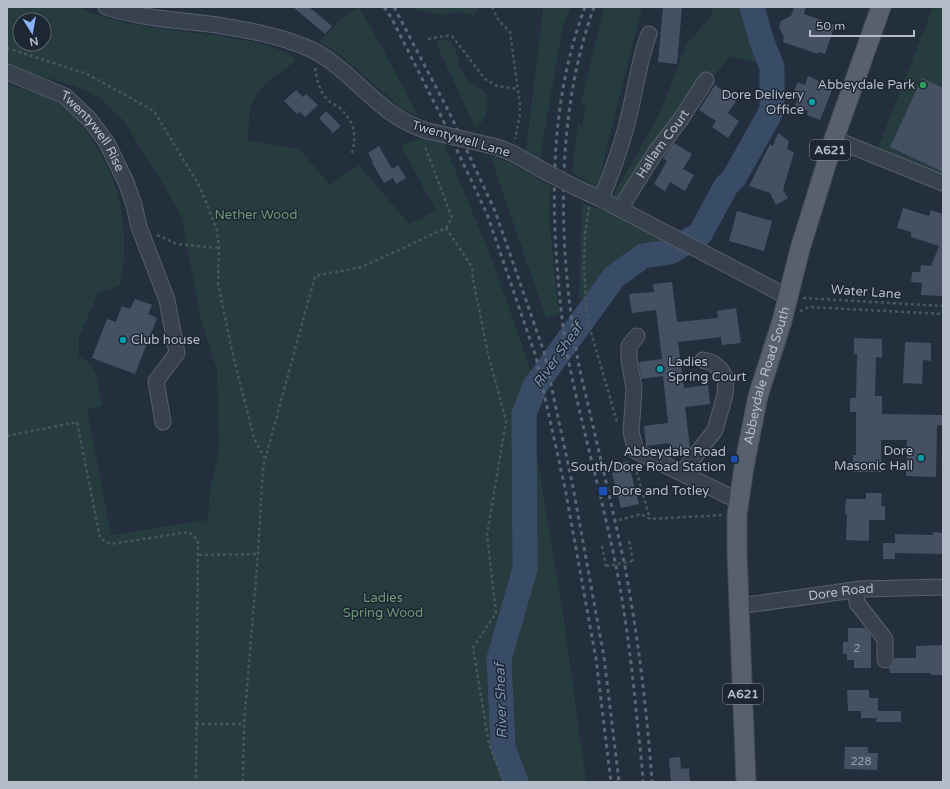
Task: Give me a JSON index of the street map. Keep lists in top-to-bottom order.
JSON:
{
  "streets": {
    "main road": ["A621", "Abbeydale Road South"],
    "street": [
      "Twentywell Rise",
      "Twentywell Lane",
      "Hallam Court",
      "Dore Road"
    ],
    "path": ["Water Lane"]
  },
  "crossings": [
    ["Twentywell Lane", "Hallam Court"],
    ["Twentywell Lane", "Water Lane"],
    ["Twentywell Lane", "Abbeydale Road South"],
    ["Water Lane", "Abbeydale Road South"],
    ["Abbeydale Road South", "Dore Road"]
  ],
  "water": ["River Sheaf"],
  "parks": ["Nether Wood", "Ladies Spring Wood"],
  "places": {
    "other": [
      "Abbeydale Park",
      "Dore Delivery Office",
      "Club house",
      "Ladies Spring Court",
      "Dore Masonic Hall"
    ],
    "transit": ["Abbeydale Road South/Dore Road Station", "Dore and Totley"]
  },
  "house_numbers": ["2", "228"],
  "scale_bar": "50 m",
  "north": "bottom"
}
